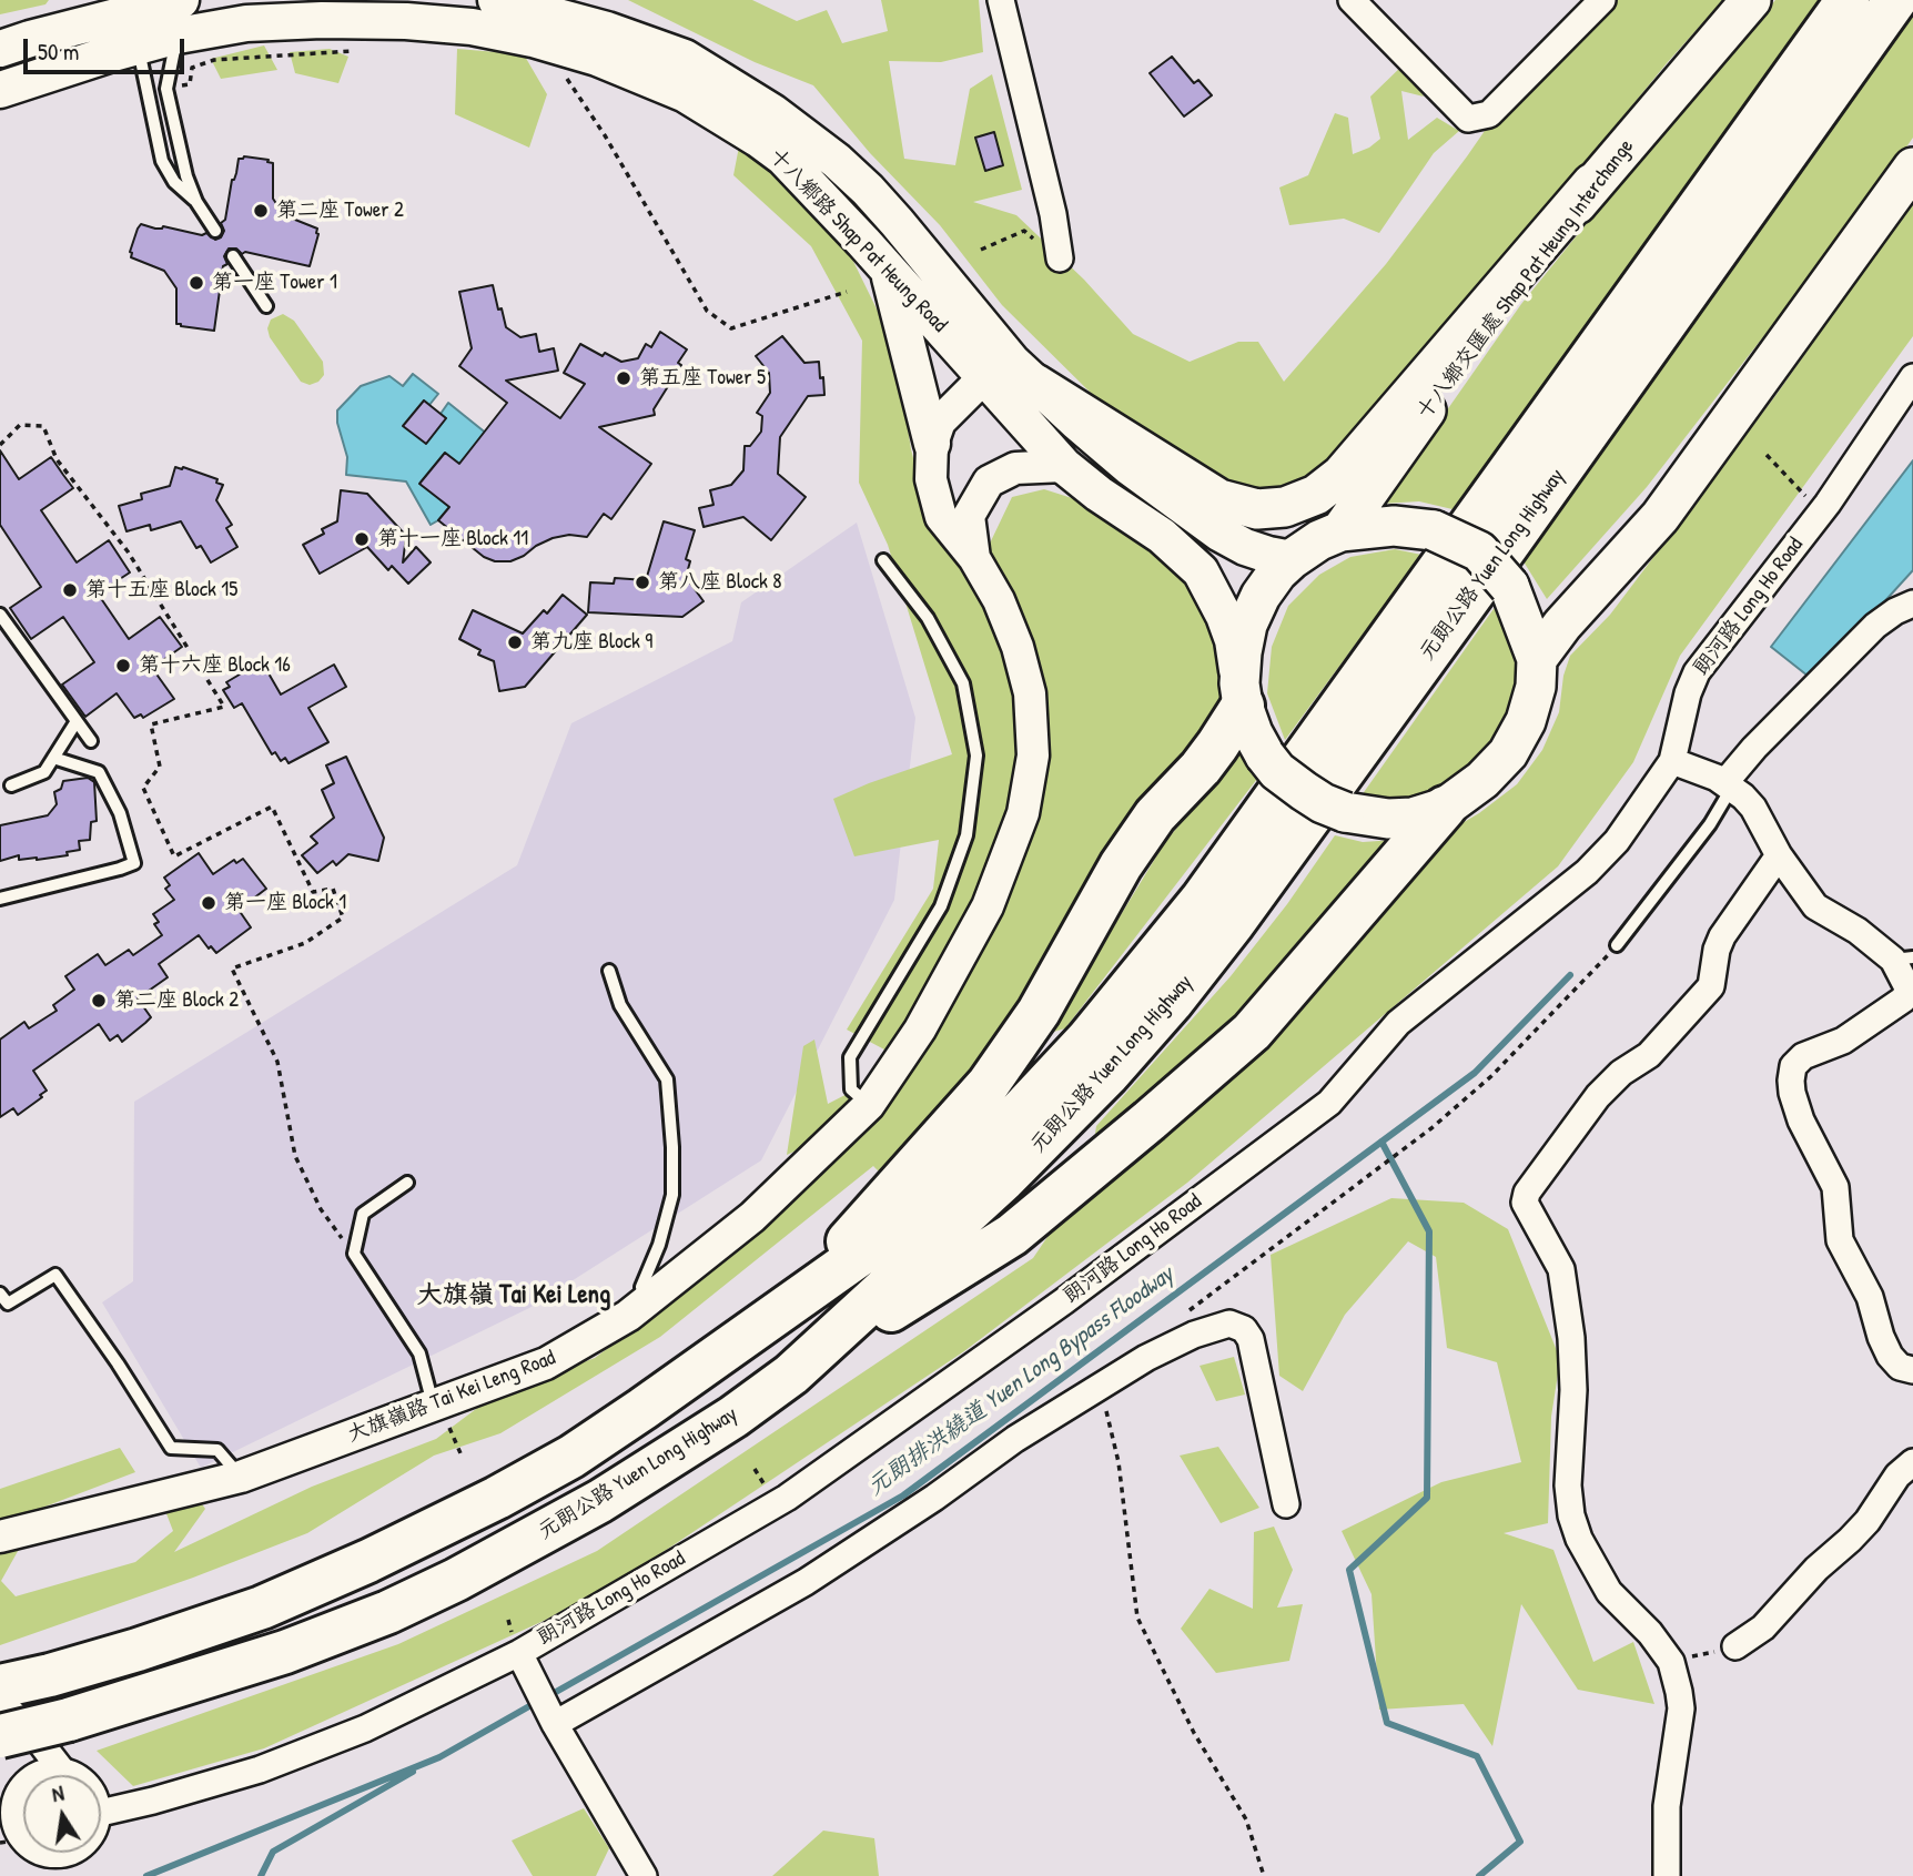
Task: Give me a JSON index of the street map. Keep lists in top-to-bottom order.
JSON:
{
  "streets": {
    "highway": ["元朗公路 Yuen Long Highway"],
    "main road": ["十八鄉路 Shap Pat Heung Road", "十八鄉交匯處 Shap Pat Heung Interchange"],
    "street": ["朗河路 Long Ho Road", "大旗嶺路 Tai Kei Leng Road"]
  },
  "crossings": [
    ["十八鄉路 Shap Pat Heung Road", "十八鄉交匯處 Shap Pat Heung Interchange"],
    ["十八鄉路 Shap Pat Heung Road", "大旗嶺路 Tai Kei Leng Road"],
    ["十八鄉交匯處 Shap Pat Heung Interchange", "大旗嶺路 Tai Kei Leng Road"]
  ],
  "districts": ["大旗嶺 Tai Kei Leng"],
  "water": ["元朗排洪繞道 Yuen Long Bypass Floodway"],
  "places": [
    "第二座 Tower 2",
    "第一座 Tower 1",
    "第五座 Tower 5",
    "第十一座 Block 11",
    "第八座 Block 8",
    "第十五座 Block 15",
    "第九座 Block 9",
    "第十六座 Block 16",
    "第一座 Block 1",
    "第二座 Block 2"
  ],
  "scale_bar": "50 m",
  "north": "top"
}
